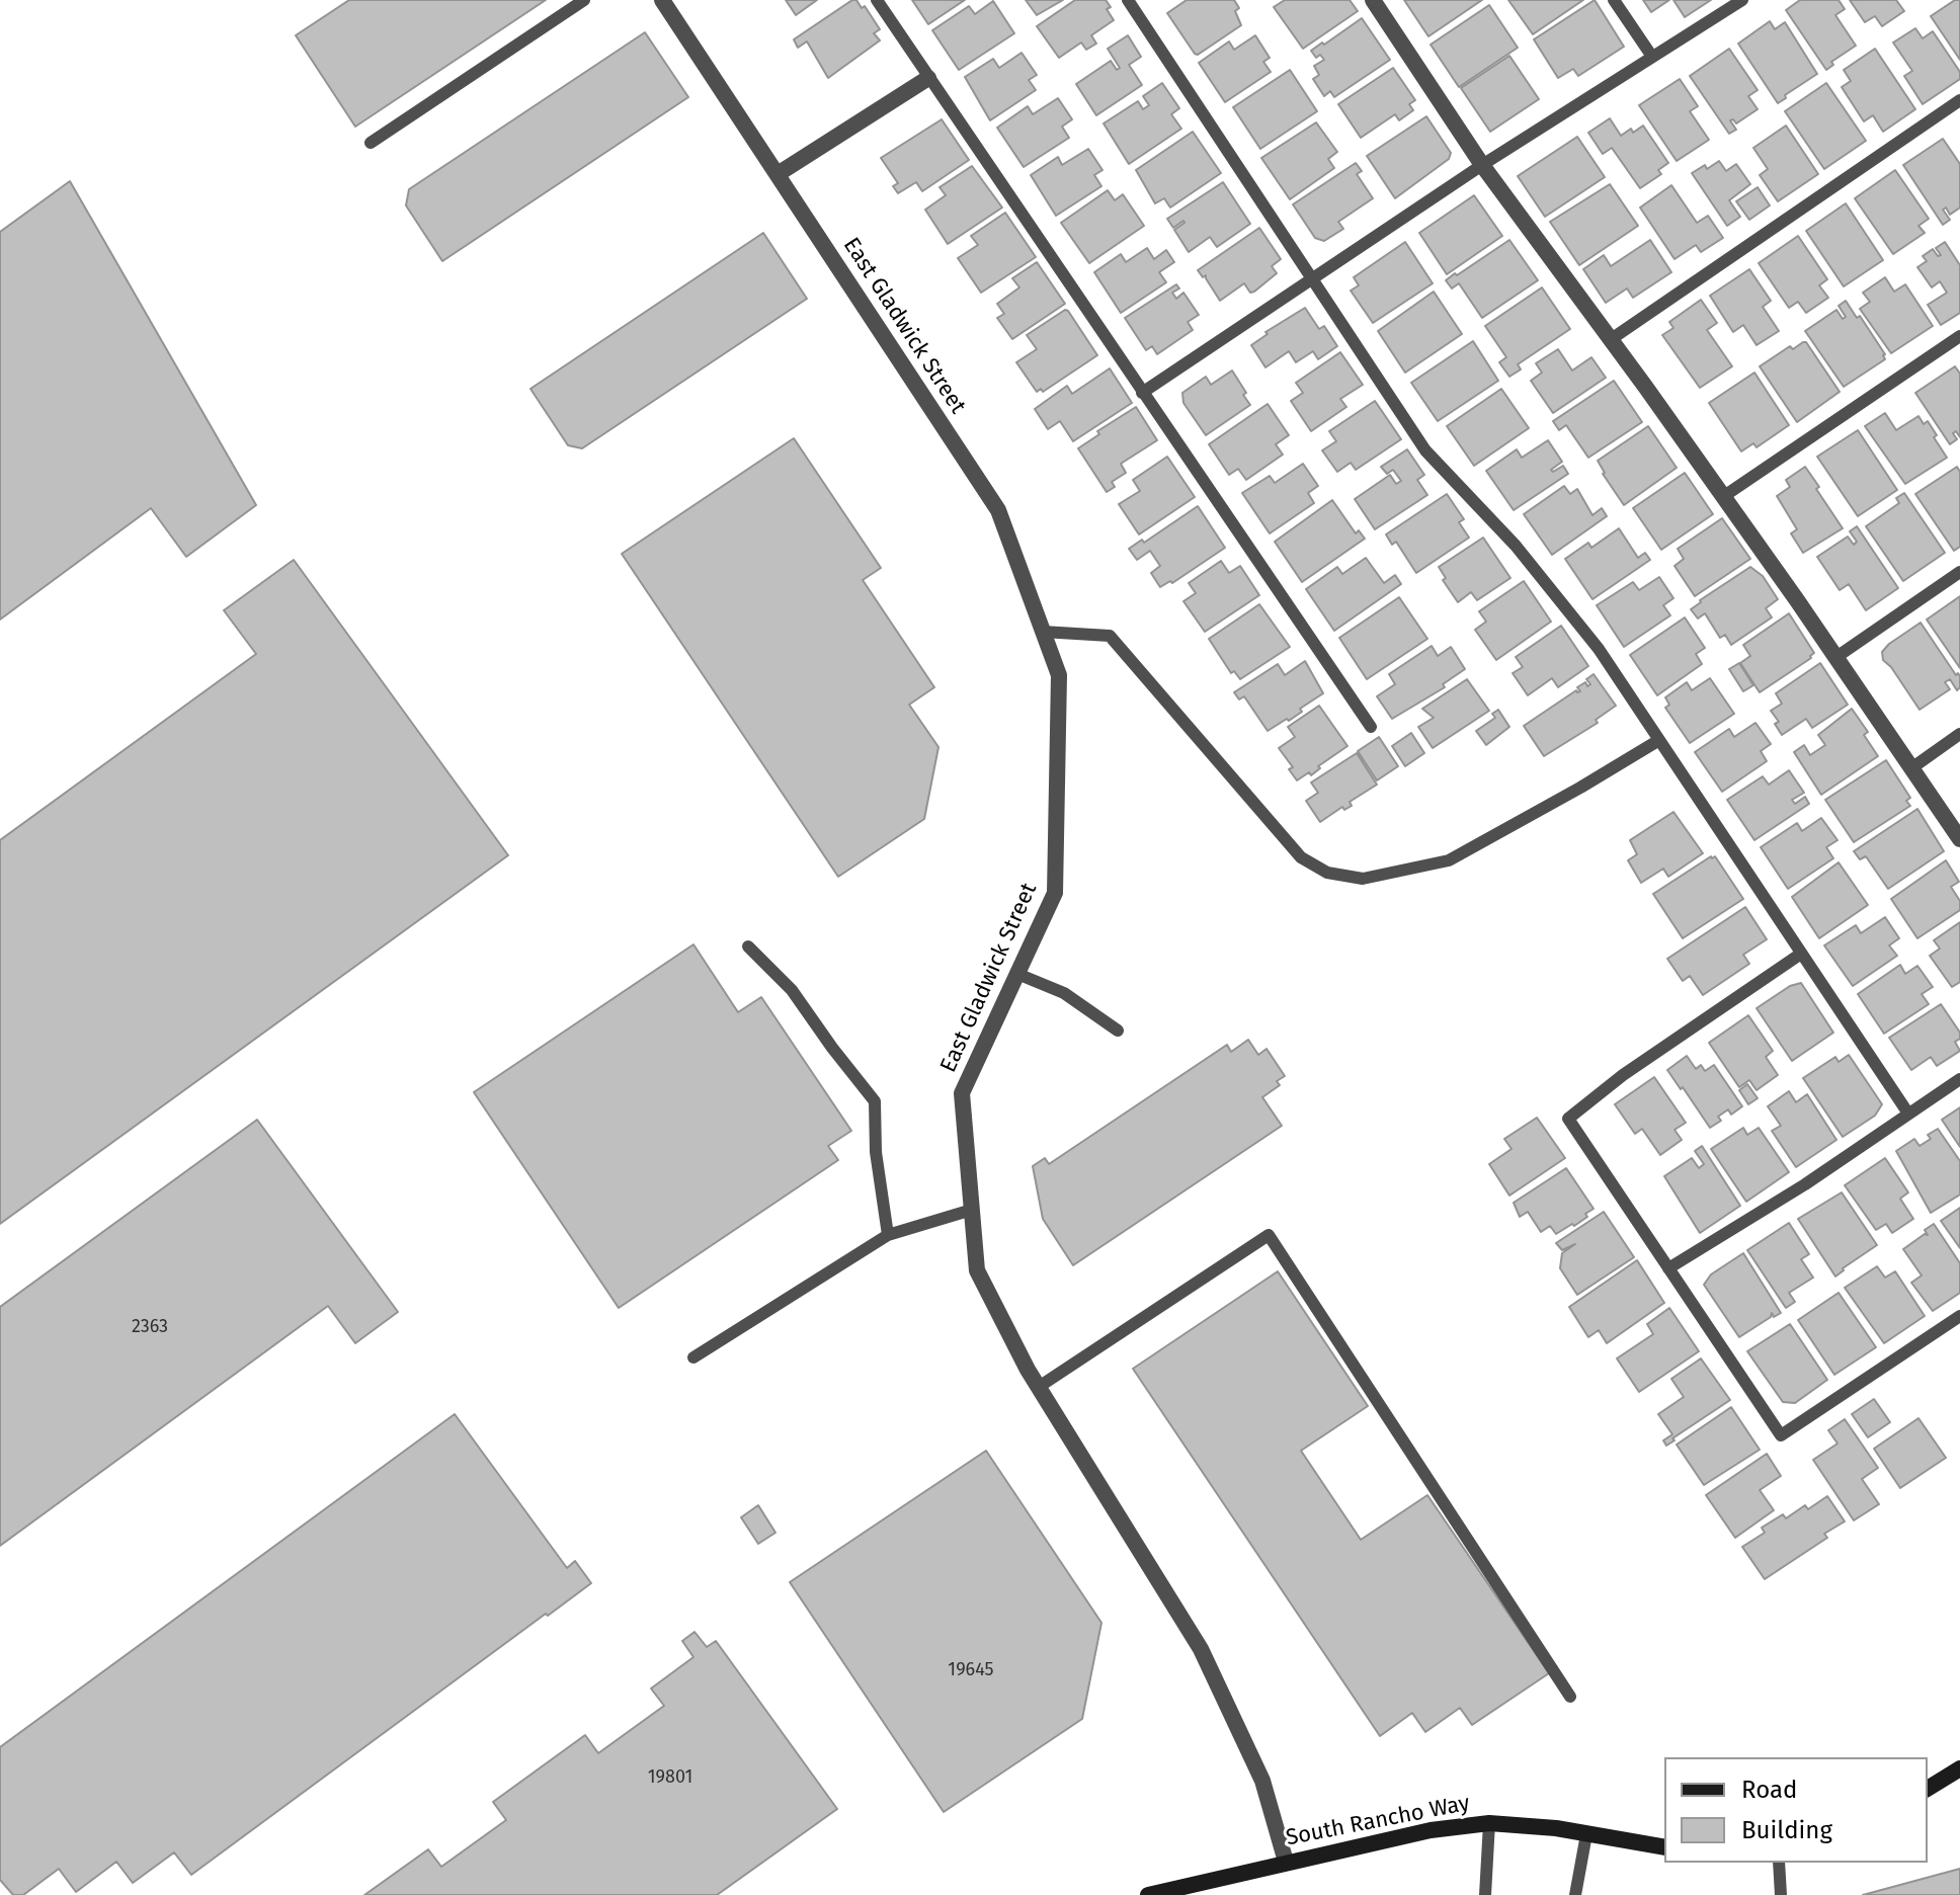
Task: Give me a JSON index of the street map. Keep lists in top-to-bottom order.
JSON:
{
  "streets": {
    "street": ["East Gladwick Street", "South Rancho Way"]
  },
  "crossings": [
    ["East Gladwick Street", "South Rancho Way"]
  ],
  "house_numbers": ["2363", "19645", "19801"],
  "legend": ["Road", "Building"]
}
